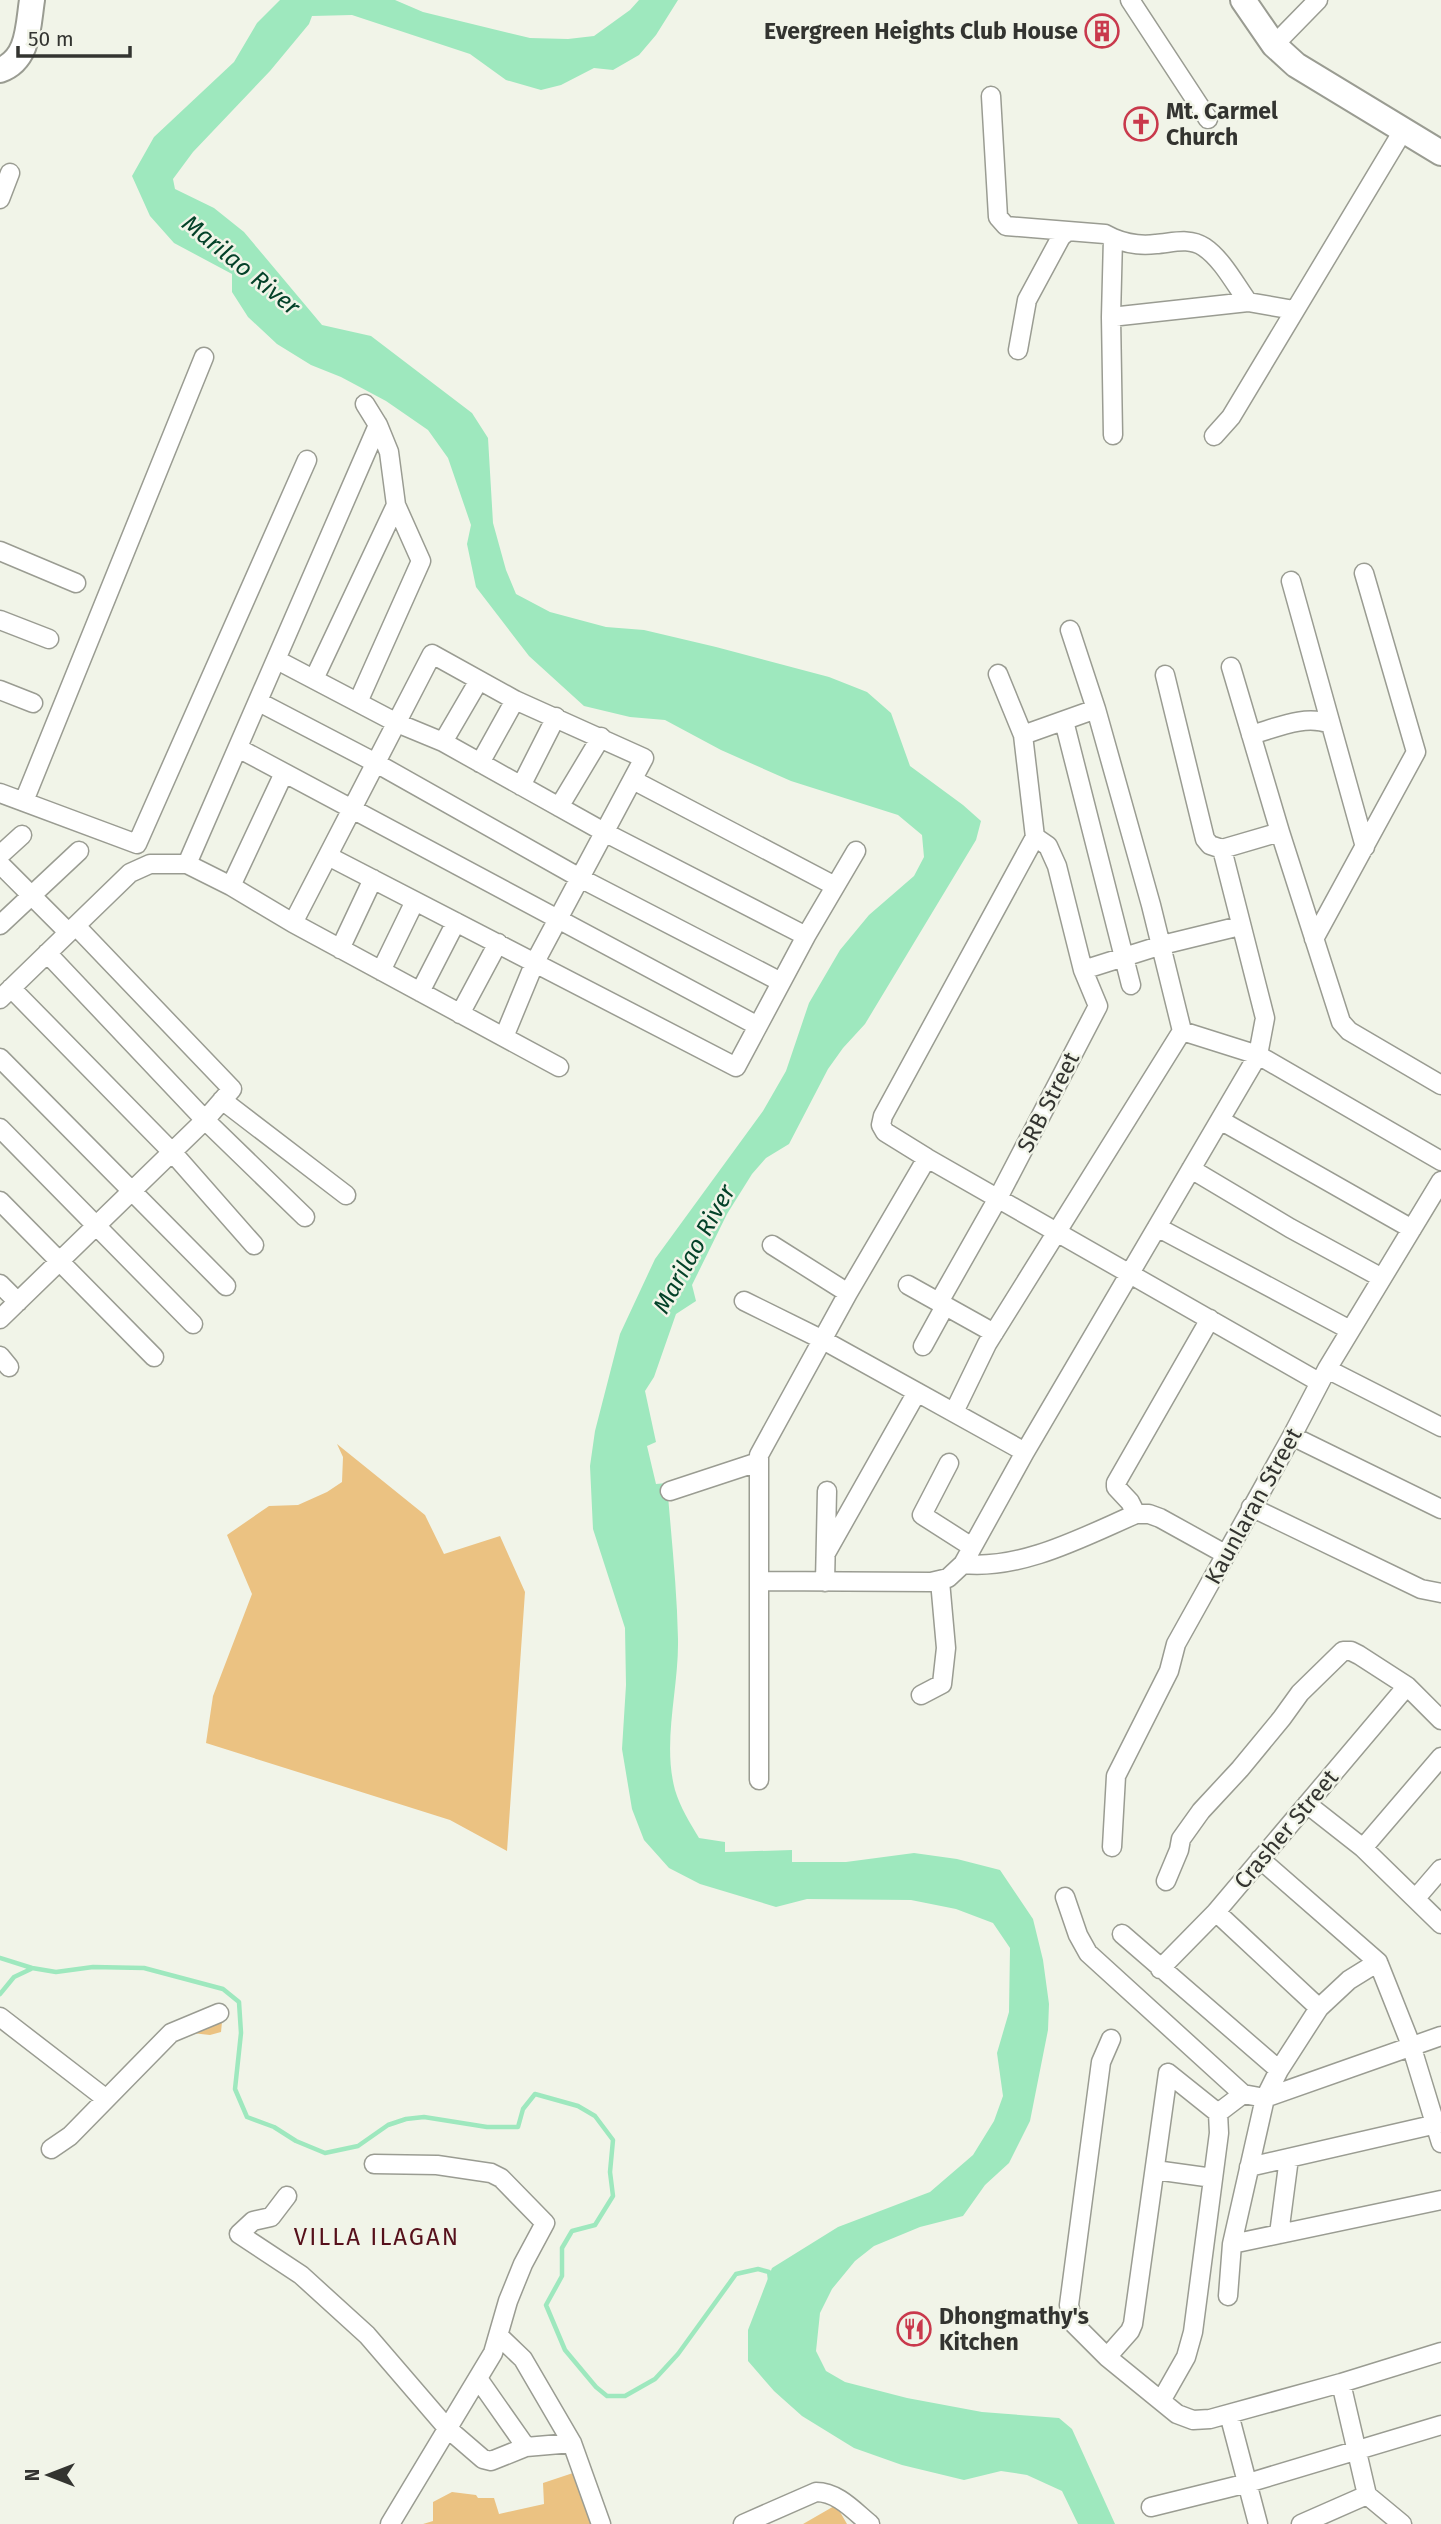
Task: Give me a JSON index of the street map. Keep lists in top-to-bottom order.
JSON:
{
  "streets": {
    "street": ["SRB Street", "Kaunlaran Street", "Crasher Street"]
  },
  "districts": ["VILLA ILAGAN"],
  "water": ["Marilao River"],
  "places": {
    "building": ["Evergreen Heights Club House"],
    "church": ["Mt. Carmel Church"],
    "restaurant": ["Dhongmathy's Kitchen"]
  },
  "scale_bar": "50 m",
  "north": "left"
}
